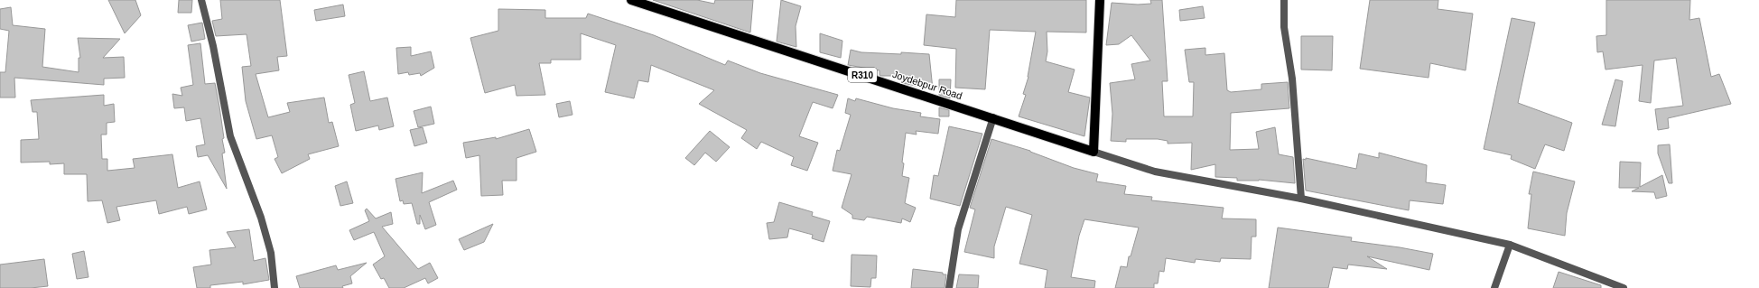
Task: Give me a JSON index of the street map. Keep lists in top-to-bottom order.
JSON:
{
  "streets": {
    "main road": ["R310", "Joydebpur Road"]
  }
}
